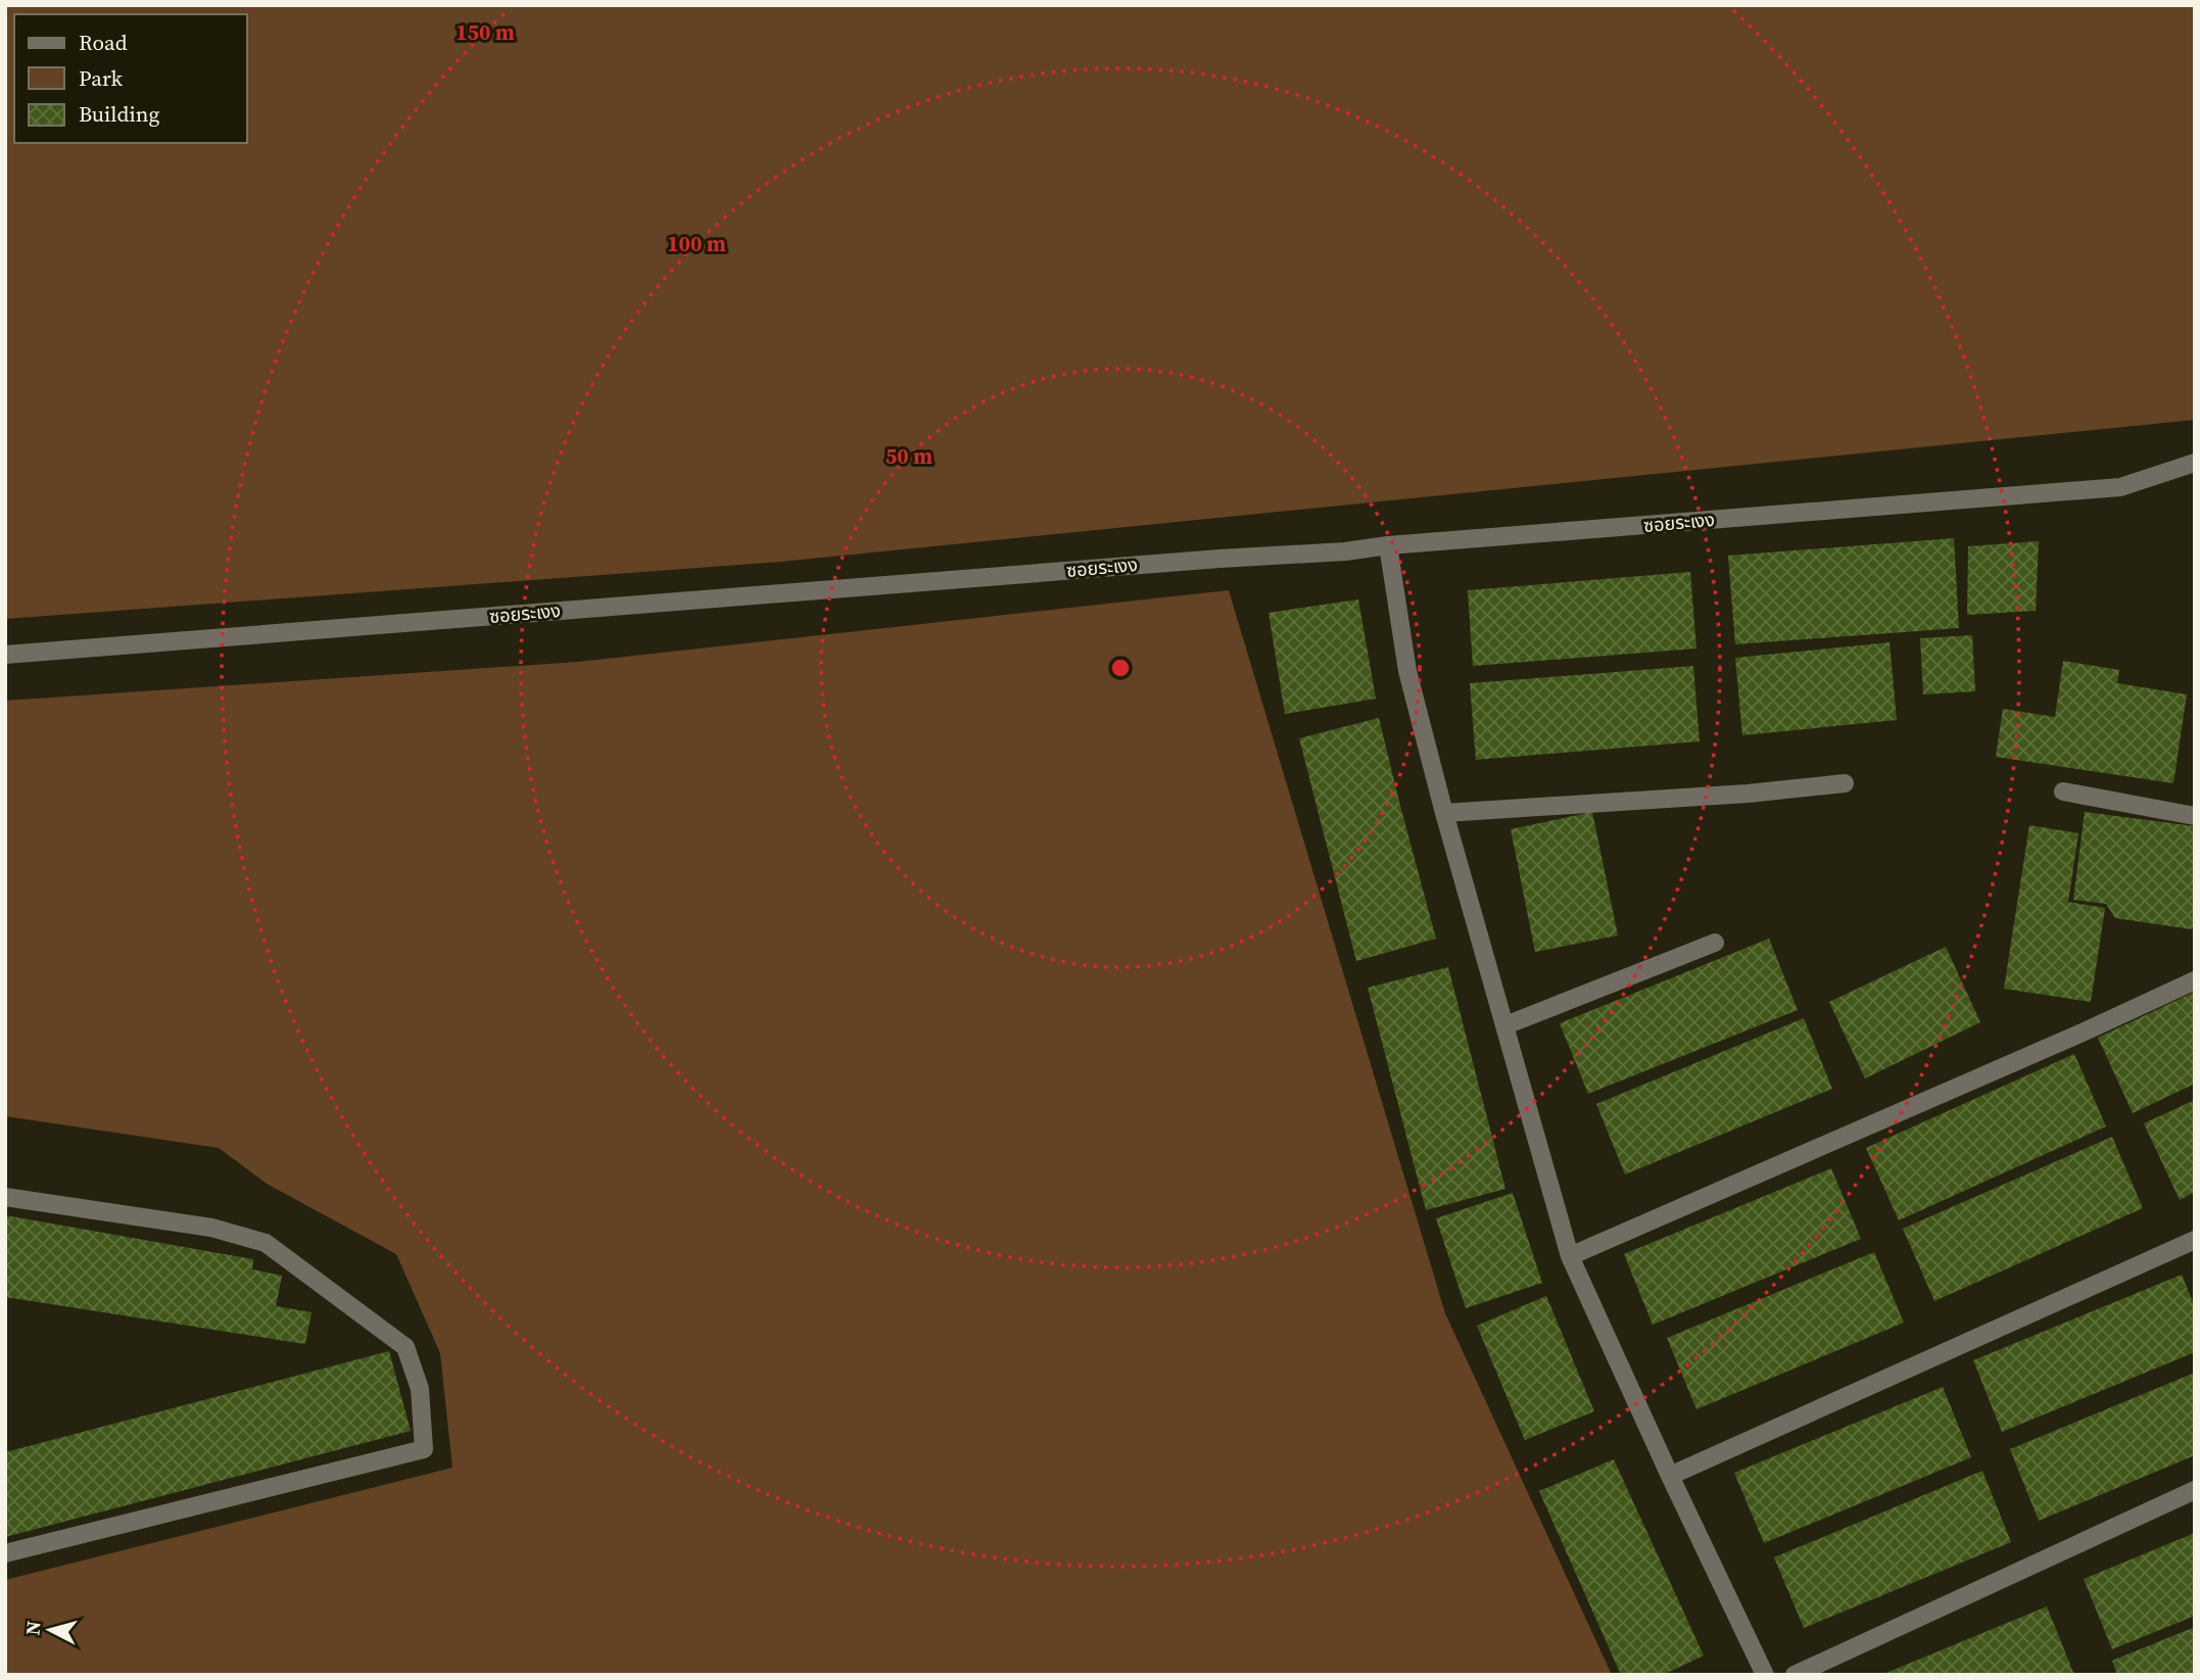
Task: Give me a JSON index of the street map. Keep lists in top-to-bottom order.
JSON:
{
  "streets": {
    "street": ["ซอยระเงง"]
  },
  "legend": ["Road", "Park", "Building"],
  "north": "left",
  "rings": ["150 m", "100 m", "50 m"]
}
